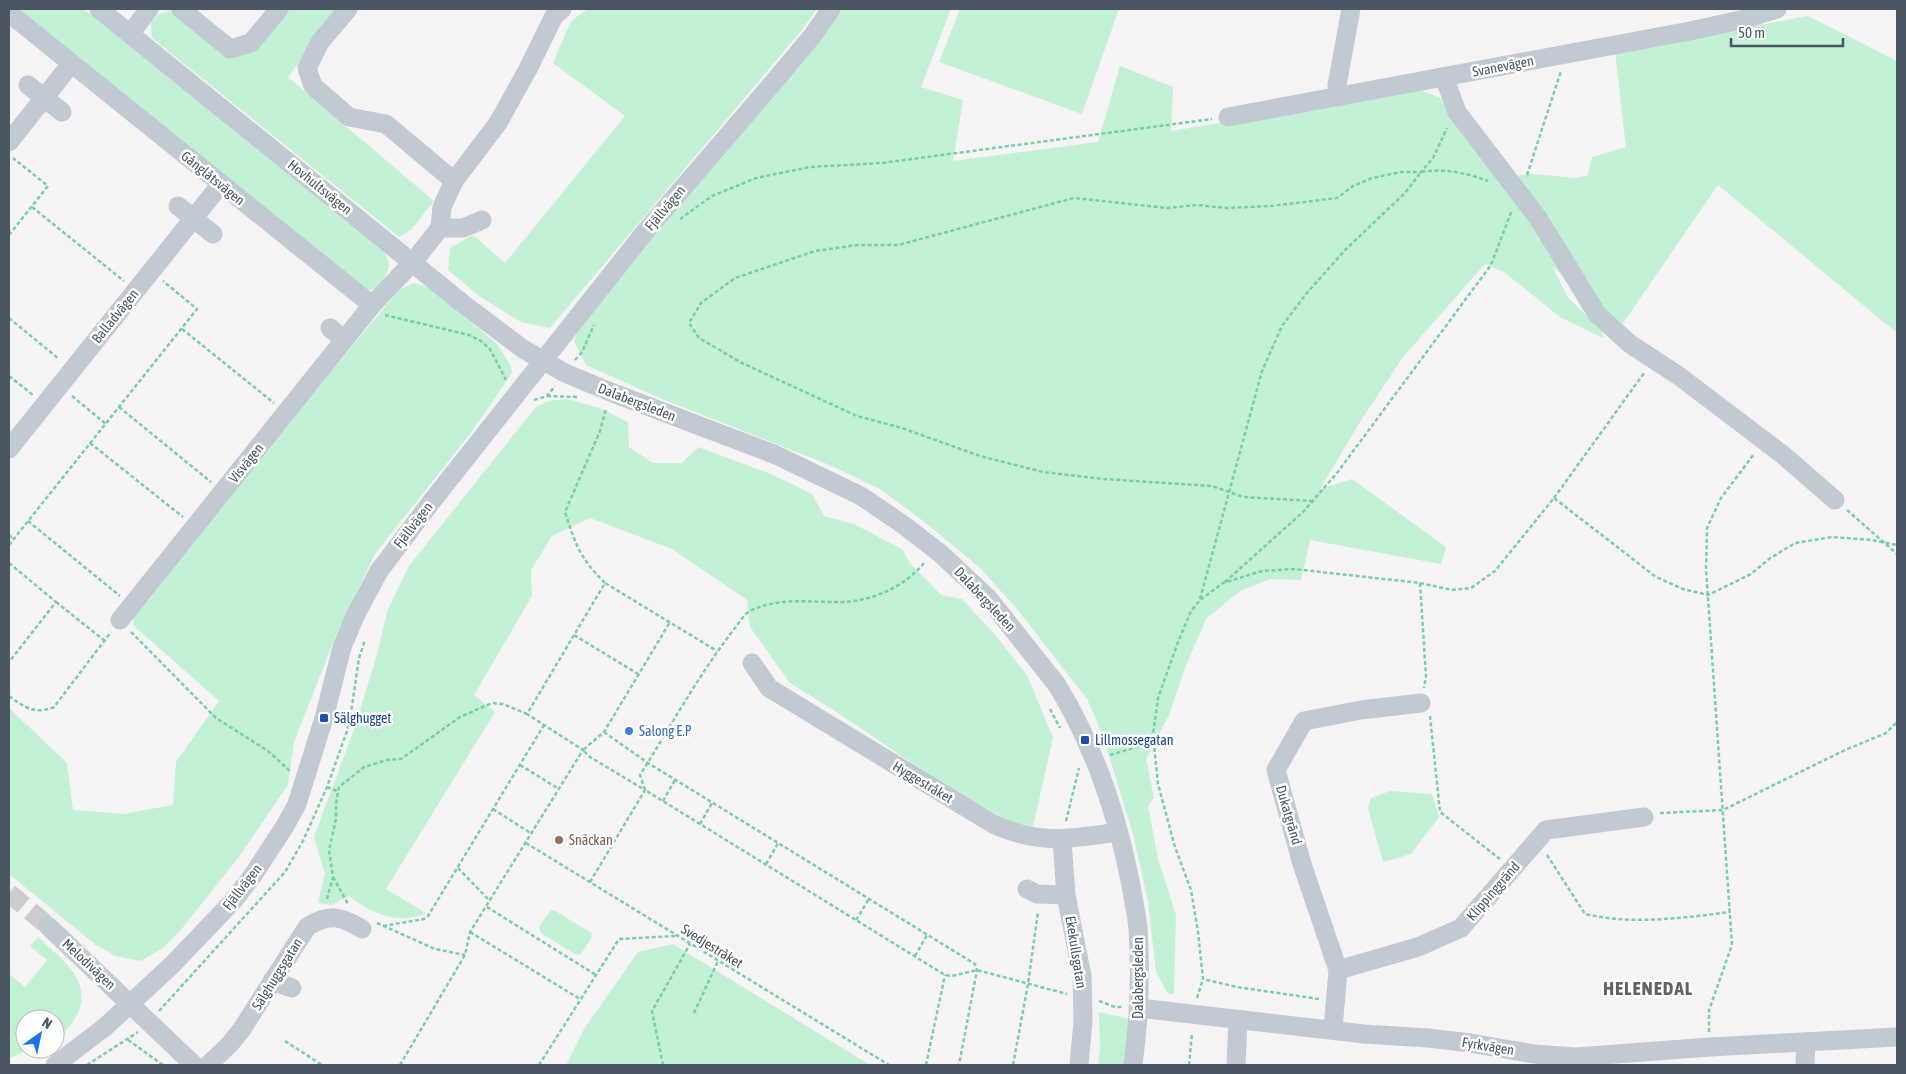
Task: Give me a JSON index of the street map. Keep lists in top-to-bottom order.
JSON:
{
  "streets": {
    "street": [
      "Svanevägen",
      "Gånglåtsvägen",
      "Hovhultsvägen",
      "Fjällvägen",
      "Balladvägen",
      "Dalabergsleden",
      "Visvägen",
      "Hyggestråket",
      "Dukatgränd",
      "Klippinggränd",
      "Ekekullsgatan",
      "Melodivägen",
      "Sälghuggsgatan",
      "Fyrkvägen"
    ],
    "path": ["Svedjestråket"]
  },
  "crossings": [
    ["Gånglåtsvägen", "Balladvägen"],
    ["Gånglåtsvägen", "Visvägen"],
    ["Hovhultsvägen", "Fjällvägen"],
    ["Hovhultsvägen", "Dalabergsleden"],
    ["Fjällvägen", "Dalabergsleden"],
    ["Fjällvägen", "Melodivägen"],
    ["Dalabergsleden", "Hyggestråket"],
    ["Dalabergsleden", "Fyrkvägen"],
    ["Hyggestråket", "Ekekullsgatan"],
    ["Dukatgränd", "Klippinggränd"],
    ["Dukatgränd", "Fyrkvägen"]
  ],
  "districts": ["HELENEDAL"],
  "places": {
    "transit": ["Sälghugget", "Lillmossegatan"],
    "other": ["Salong E.P", "Snäckan"]
  },
  "scale_bar": "50 m",
  "north": "top right"
}
